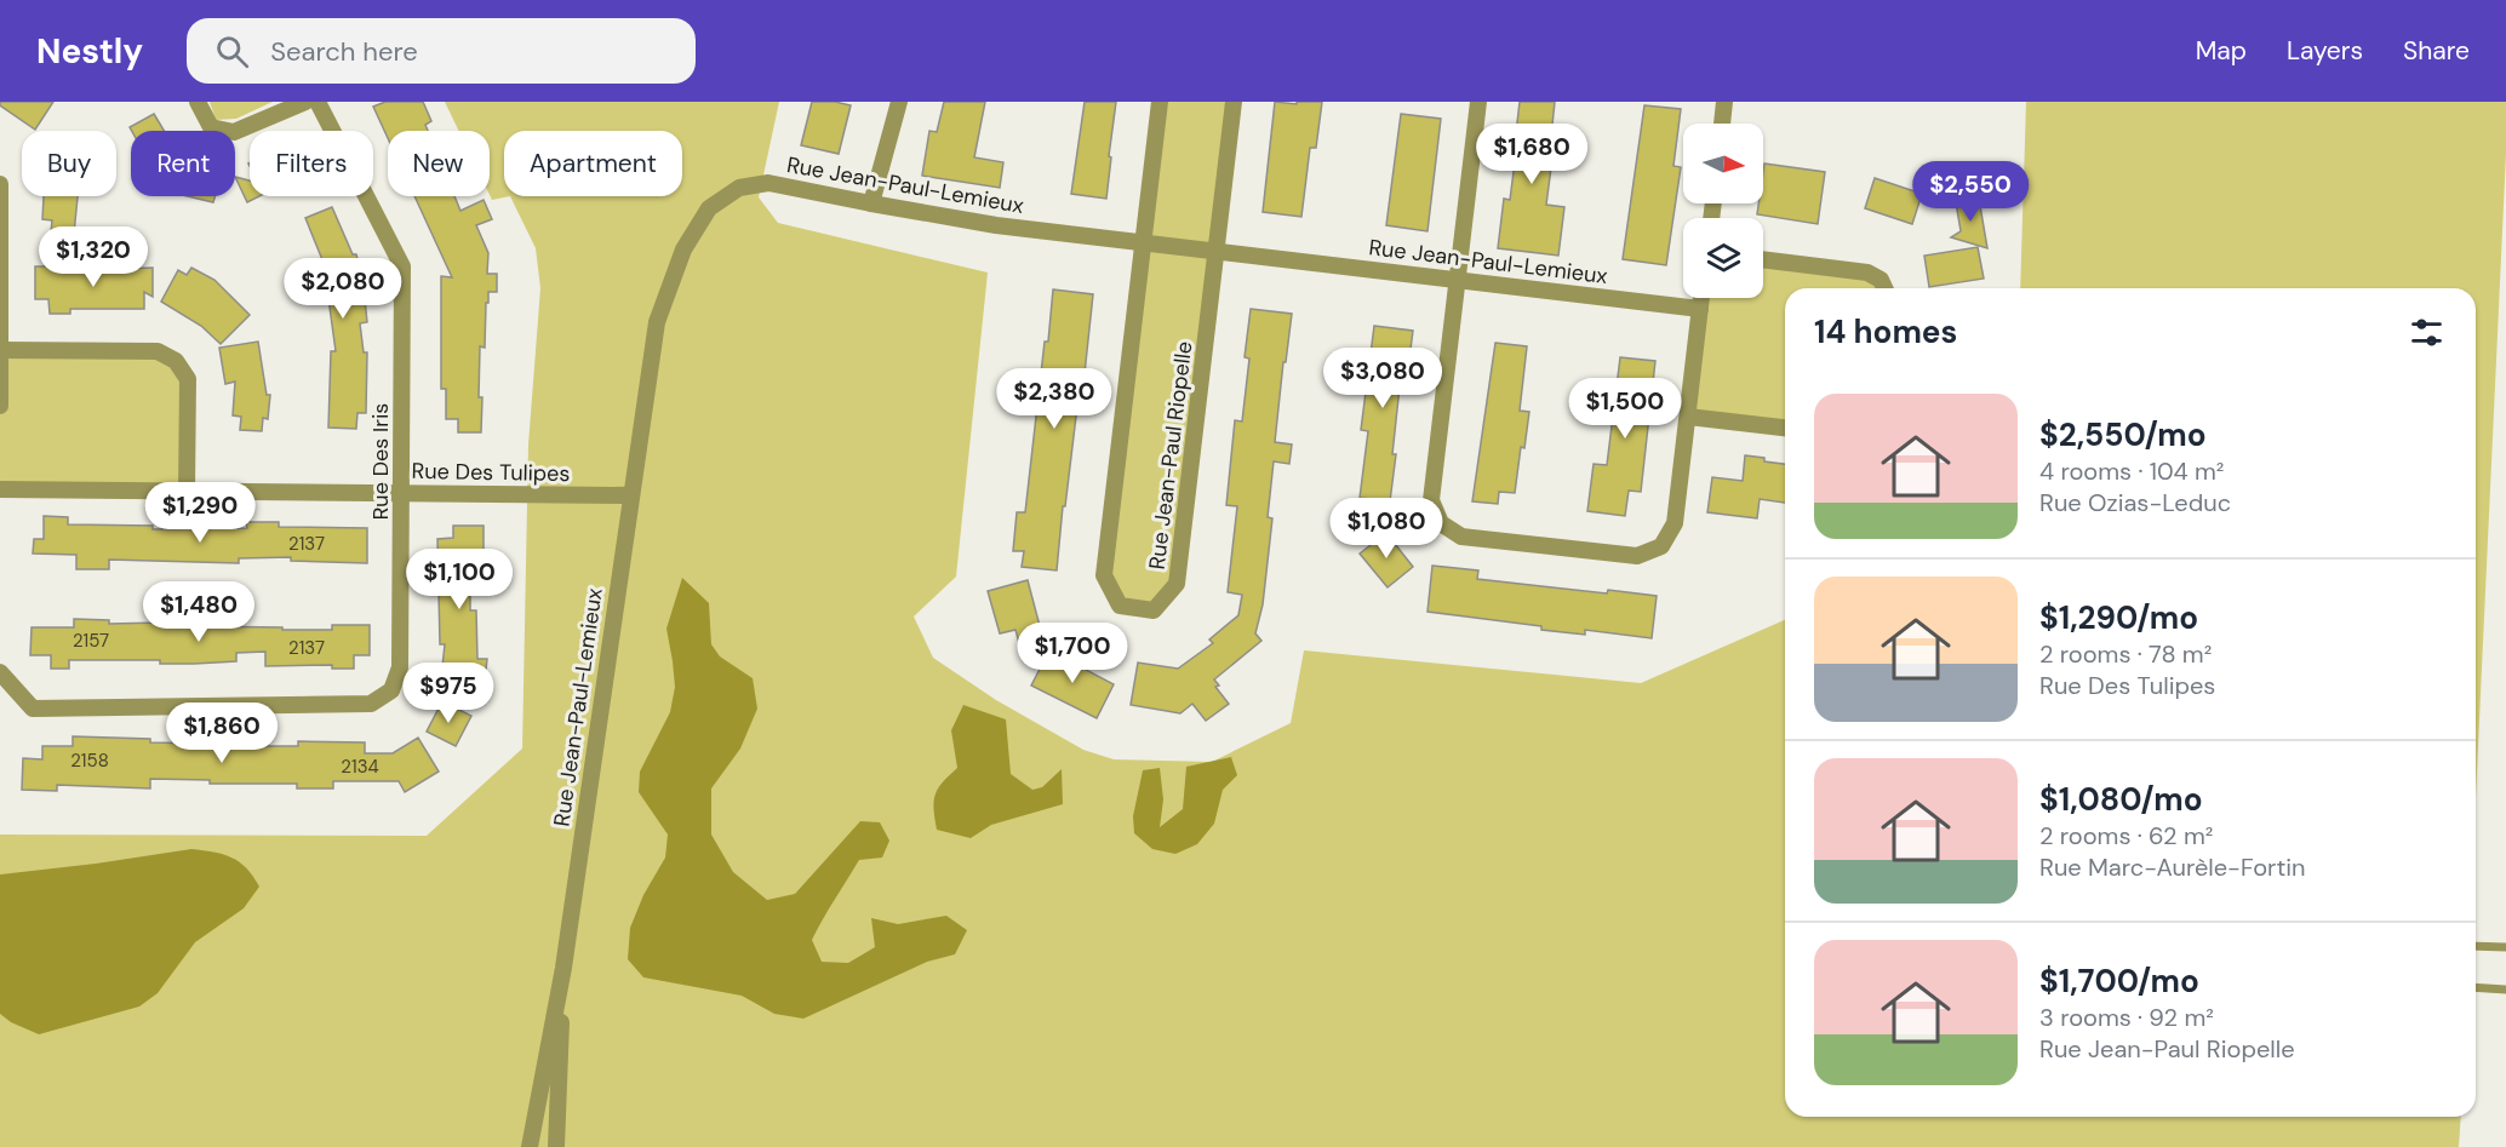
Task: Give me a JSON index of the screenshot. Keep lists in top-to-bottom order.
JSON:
{
  "streets": {
    "street": [
      "Rue Jean-Paul-Lemieux",
      "Rue Jean-Paul Riopelle",
      "Rue Des Iris",
      "Rue Des Tulipes"
    ]
  },
  "crossings": [
    ["Rue Jean-Paul-Lemieux", "Rue Jean-Paul Riopelle"],
    ["Rue Jean-Paul-Lemieux", "Rue Des Tulipes"],
    ["Rue Des Iris", "Rue Des Tulipes"]
  ],
  "house_numbers": [
    "2137",
    "2157",
    "2137",
    "2158",
    "2134"
  ],
  "north": "right",
  "page": {
    "header": "Nestly",
    "search": "Search here",
    "nav": ["Map", "Layers", "Share"],
    "price": [
      "$1,680",
      "$2,550",
      "$1,320",
      "$2,080",
      "$3,080",
      "$2,380",
      "$1,500",
      "$1,290",
      "$1,080",
      "$1,100",
      "$1,480",
      "$1,700",
      "$975",
      "$1,860"
    ],
    "chip": [
      "Buy",
      "Rent",
      "Filters",
      "New",
      "Apartment"
    ],
    "heading": "14 homes",
    "list": [
      {
        "name": "$2,550/mo",
        "note": "4 rooms · 104 m² · Rue Ozias-Leduc"
      },
      {
        "name": "$1,290/mo",
        "note": "2 rooms · 78 m² · Rue Des Tulipes"
      },
      {
        "name": "$1,080/mo",
        "note": "2 rooms · 62 m² · Rue Marc-Aurèle-Fortin"
      },
      {
        "name": "$1,700/mo",
        "note": "3 rooms · 92 m² · Rue Jean-Paul Riopelle"
      }
    ]
  }
}
